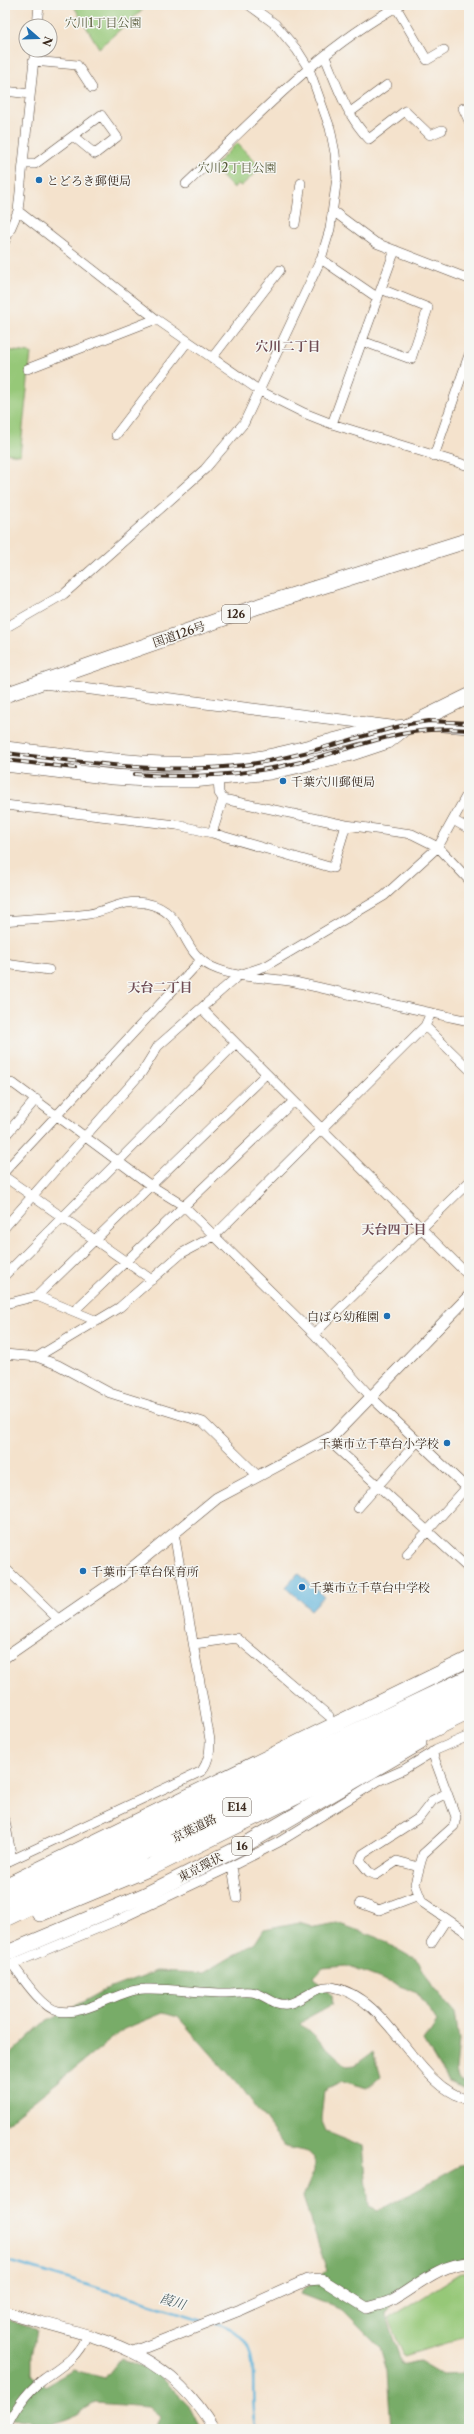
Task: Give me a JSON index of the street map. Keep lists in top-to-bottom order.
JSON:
{
  "streets": {
    "highway": [
      "126",
      "国道126号",
      "E14",
      "京葉道路",
      "16",
      "東京環状"
    ]
  },
  "districts": ["穴川二丁目", "天台二丁目", "天台四丁目"],
  "water": ["葭川"],
  "parks": ["穴川1丁目公園", "穴川2丁目公園"],
  "places": [
    "とどろき郵便局",
    "千葉穴川郵便局",
    "白ばら幼稚園",
    "千葉市立千草台小学校",
    "千葉市千草台保育所",
    "千葉市立千草台中学校"
  ],
  "north": "right"
}
